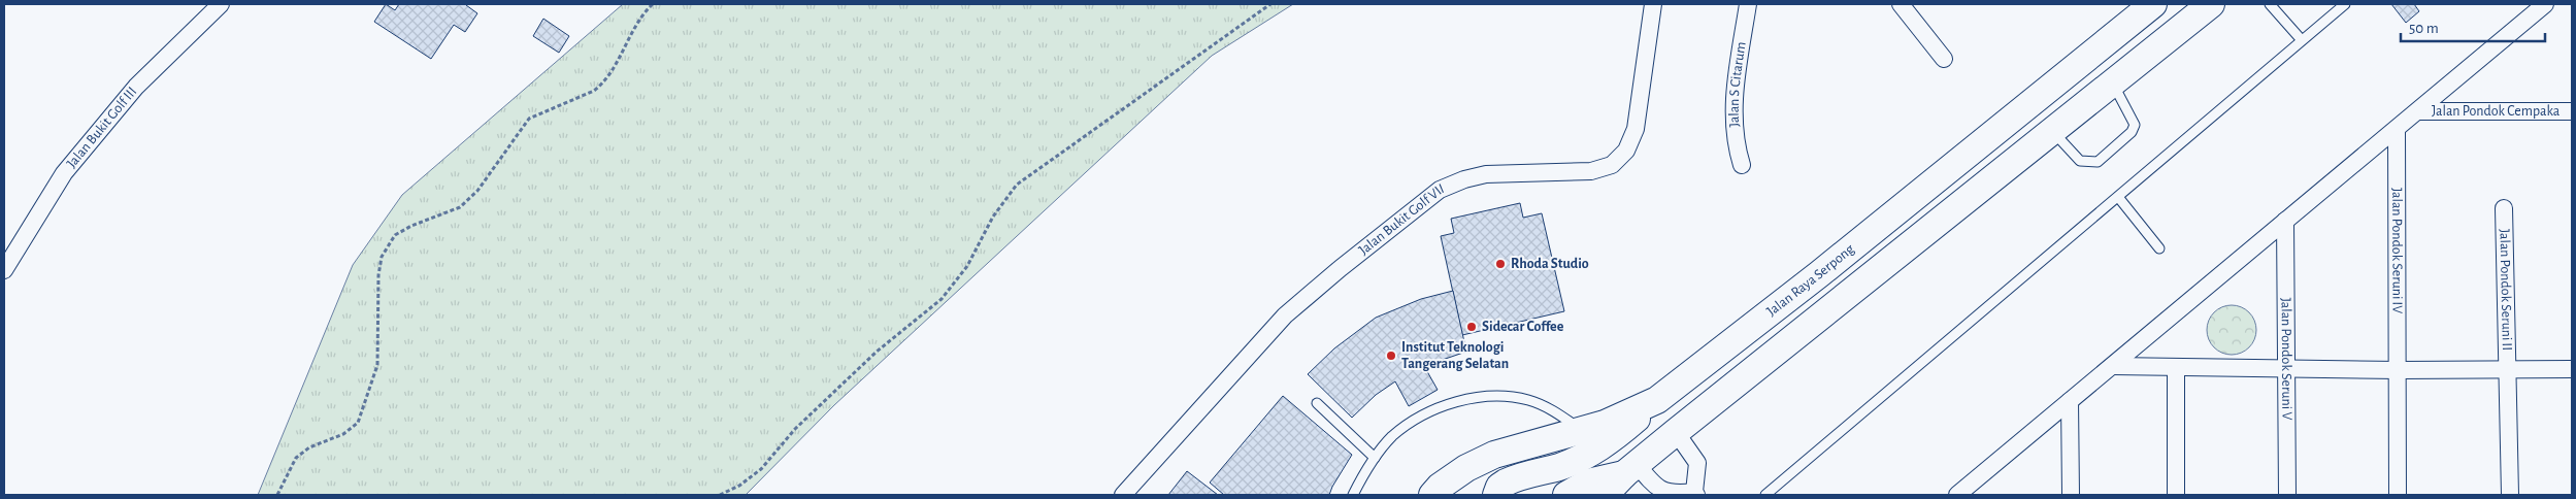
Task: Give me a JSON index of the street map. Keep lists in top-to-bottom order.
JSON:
{
  "streets": {
    "main road": ["Jalan Raya Serpong"],
    "street": [
      "Jalan S Citarum",
      "Jalan Pondok Cempaka",
      "Jalan Bukit Golf III",
      "Jalan Bukit Golf VII",
      "Jalan Pondok Seruni IV",
      "Jalan Pondok Seruni II",
      "Jalan Pondok Seruni V"
    ]
  },
  "places": ["Rhoda Studio", "Sidecar Coffee", "Institut Teknologi Tangerang Selatan"],
  "scale_bar": "50 m"
}
